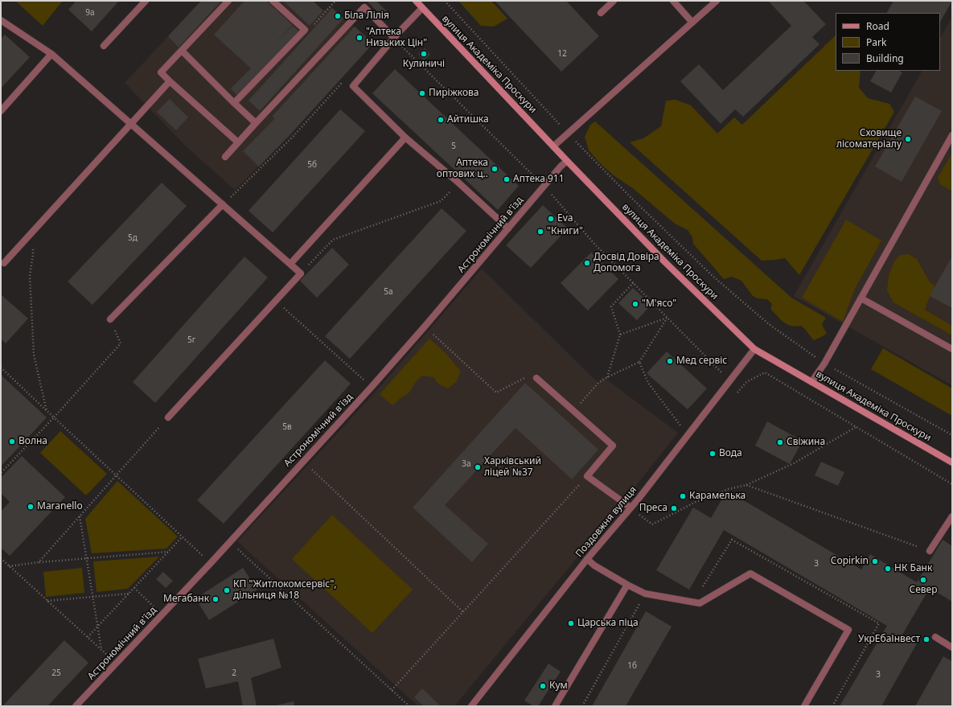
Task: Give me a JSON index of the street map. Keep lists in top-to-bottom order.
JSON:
{
  "streets": {
    "street": ["вулиця Академіка Проскури", "Астрономічний в'їзд", "Поздовжня вулиця"]
  },
  "crossings": [
    ["вулиця Академіка Проскури", "Астрономічний в'їзд"],
    ["вулиця Академіка Проскури", "Поздовжня вулиця"]
  ],
  "places": [
    "Біла Лілія",
    "\"Аптека Низьких Цін\"",
    "Кулиничі",
    "Пиріжкова",
    "Айтишка",
    "Сховище лісоматеріалу",
    "Аптека оптових ц‥",
    "Аптека 911",
    "Eva",
    "\"Книги\"",
    "Досвід Довіра Допомога",
    "\"М'ясо\"",
    "Мед сервіс",
    "Волна",
    "Свіжина",
    "Вода",
    "Харківський ліцей №37",
    "Карамелька",
    "Maranello",
    "Преса",
    "Copirkin",
    "НК Банк",
    "Север",
    "КП \"Житлокомсервіс\", дільниця №18",
    "Мегабанк",
    "Царська піца",
    "УкрЕбаІнвест",
    "Кум"
  ],
  "house_numbers": [
    "9а",
    "12",
    "5",
    "5б",
    "5д",
    "5а",
    "5г",
    "5в",
    "3а",
    "3",
    "1б",
    "25",
    "2",
    "3"
  ],
  "legend": ["Road", "Park", "Building"]
}
